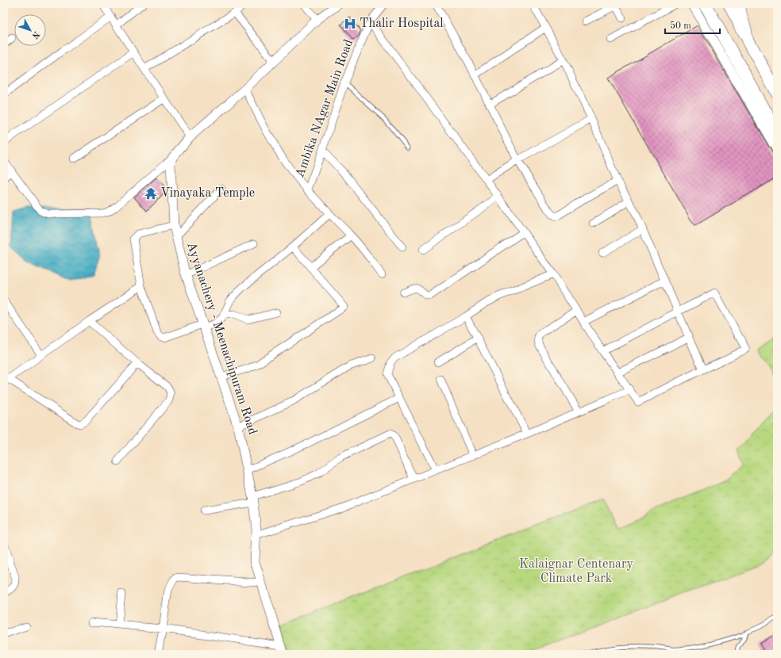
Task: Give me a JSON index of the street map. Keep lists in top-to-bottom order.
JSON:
{
  "streets": {
    "street": ["Ambika NAgar Main Road", "Ayyanachery - Meenachipuram Road"]
  },
  "parks": ["Kalaignar Centenary Climate Park"],
  "places": {
    "hospital": ["Thalir Hospital"],
    "temple": ["Vinayaka Temple"]
  },
  "scale_bar": "50 m",
  "north": "bottom right"
}
